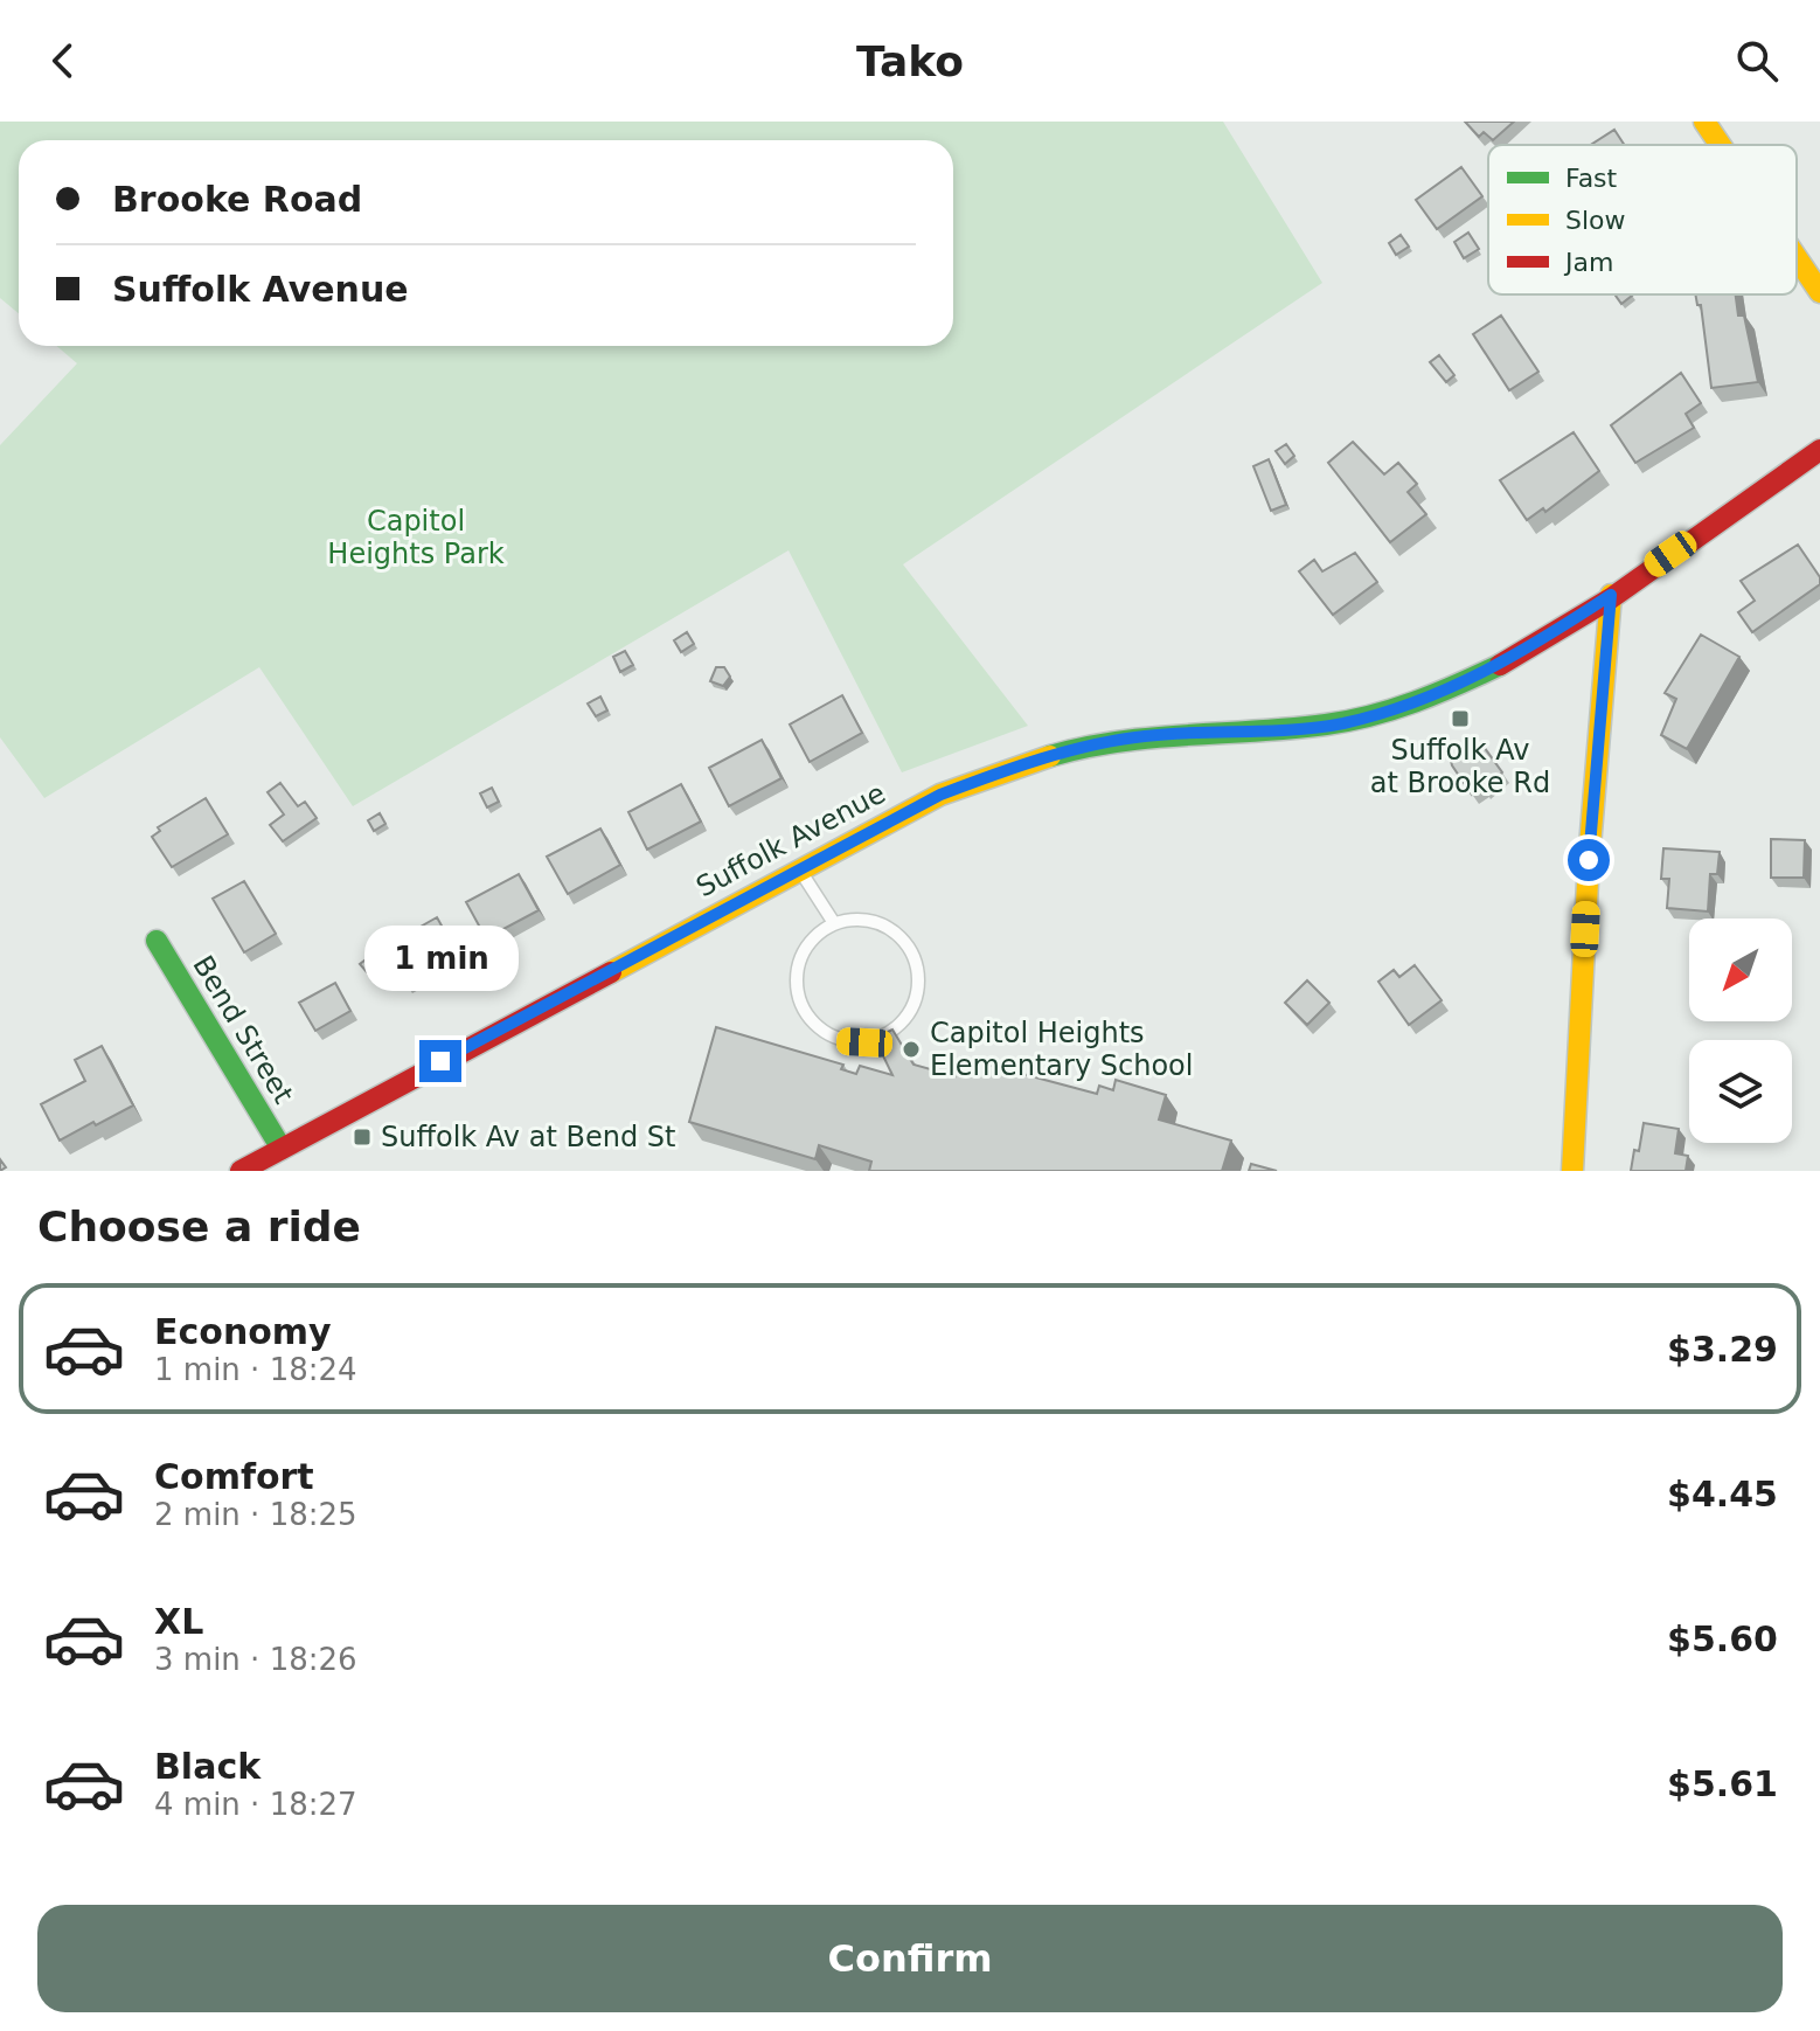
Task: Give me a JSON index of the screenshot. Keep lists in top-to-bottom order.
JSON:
{
  "streets": {
    "street": ["Suffolk Avenue", "Bend Street"]
  },
  "crossings": [
    ["Suffolk Avenue", "Bend Street"]
  ],
  "parks": ["Capitol Heights Park"],
  "places": {
    "transit": ["Suffolk Av at Brooke Rd", "Suffolk Av at Bend St"],
    "other": ["Capitol Heights Elementary School"]
  },
  "legend": ["Fast", "Slow", "Jam"],
  "north": "bottom left",
  "page": {
    "header": "Tako",
    "banner": ["Brooke Road", "Suffolk Avenue"],
    "bubble": "1 min",
    "heading": "Choose a ride",
    "list": [
      {
        "name": "Economy",
        "note": "1 min · 18:24",
        "value": "$3.29"
      },
      {
        "name": "Comfort",
        "note": "2 min · 18:25",
        "value": "$4.45"
      },
      {
        "name": "XL",
        "note": "3 min · 18:26",
        "value": "$5.60"
      },
      {
        "name": "Black",
        "note": "4 min · 18:27",
        "value": "$5.61"
      }
    ],
    "buttons": "Confirm"
  }
}
